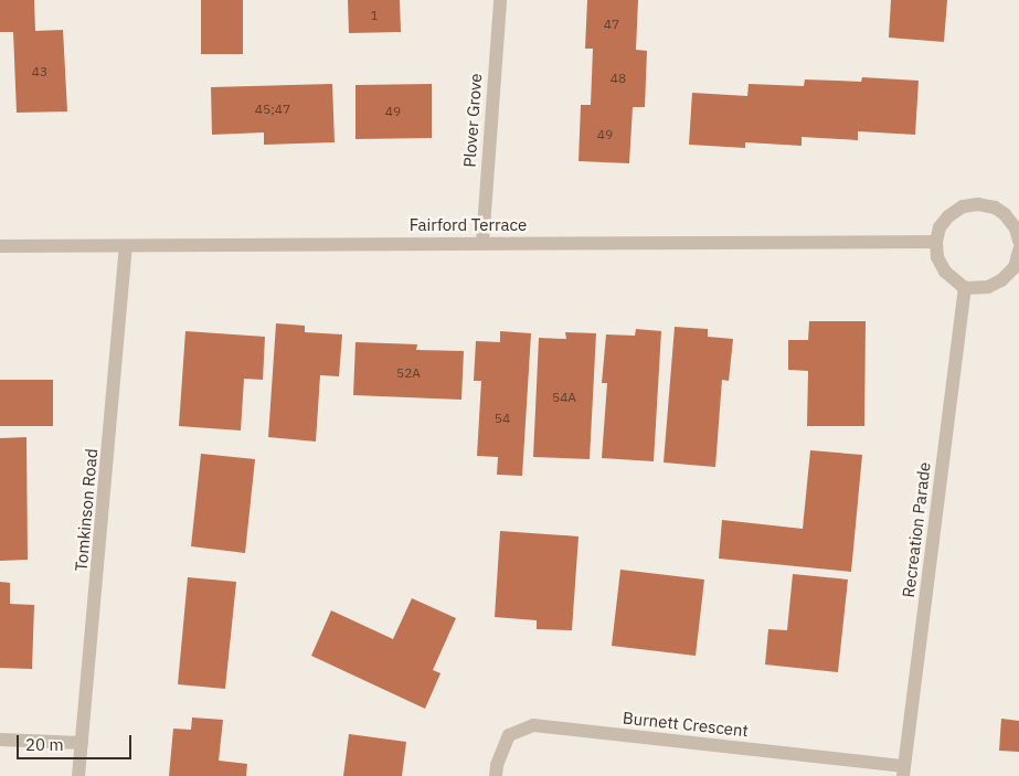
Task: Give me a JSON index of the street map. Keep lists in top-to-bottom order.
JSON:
{
  "streets": {
    "street": [
      "Plover Grove",
      "Fairford Terrace",
      "Tomkinson Road",
      "Recreation Parade",
      "Burnett Crescent"
    ]
  },
  "crossings": [
    ["Plover Grove", "Fairford Terrace"],
    ["Fairford Terrace", "Tomkinson Road"],
    ["Recreation Parade", "Burnett Crescent"]
  ],
  "house_numbers": [
    "1",
    "47",
    "43",
    "48",
    "45;47",
    "49",
    "49",
    "52A",
    "54A",
    "54"
  ],
  "scale_bar": "20 m"
}
